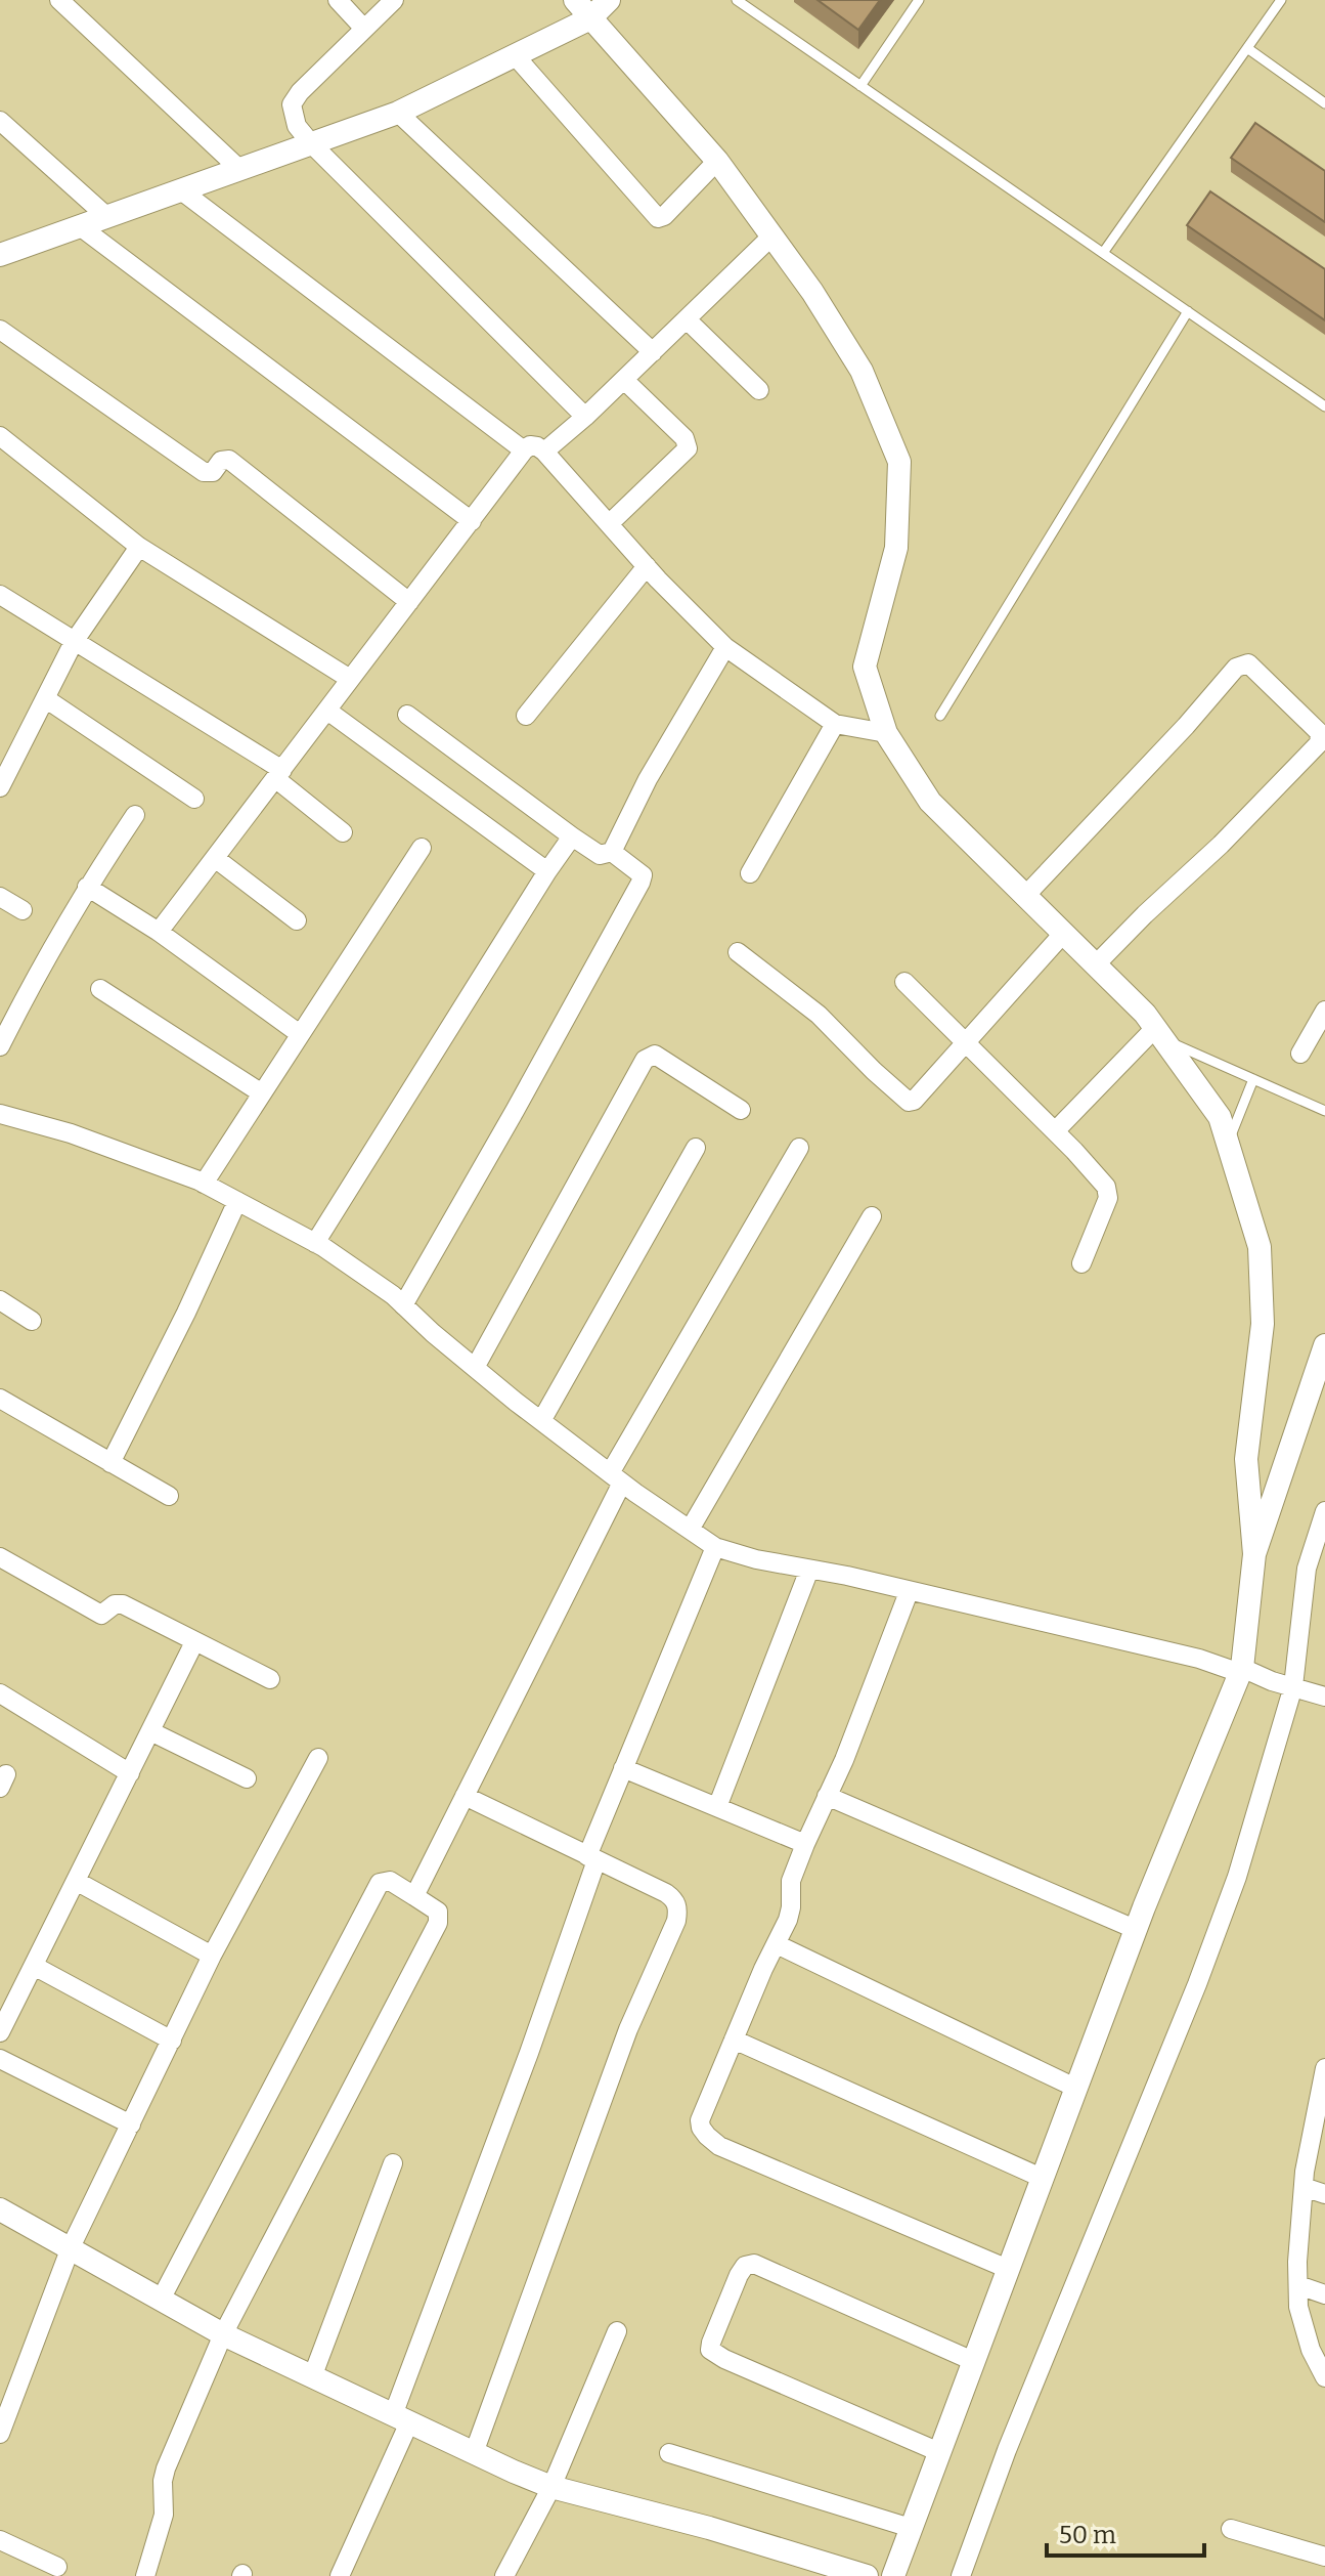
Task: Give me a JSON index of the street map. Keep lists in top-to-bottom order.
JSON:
{
  "scale_bar": "50 m"
}
